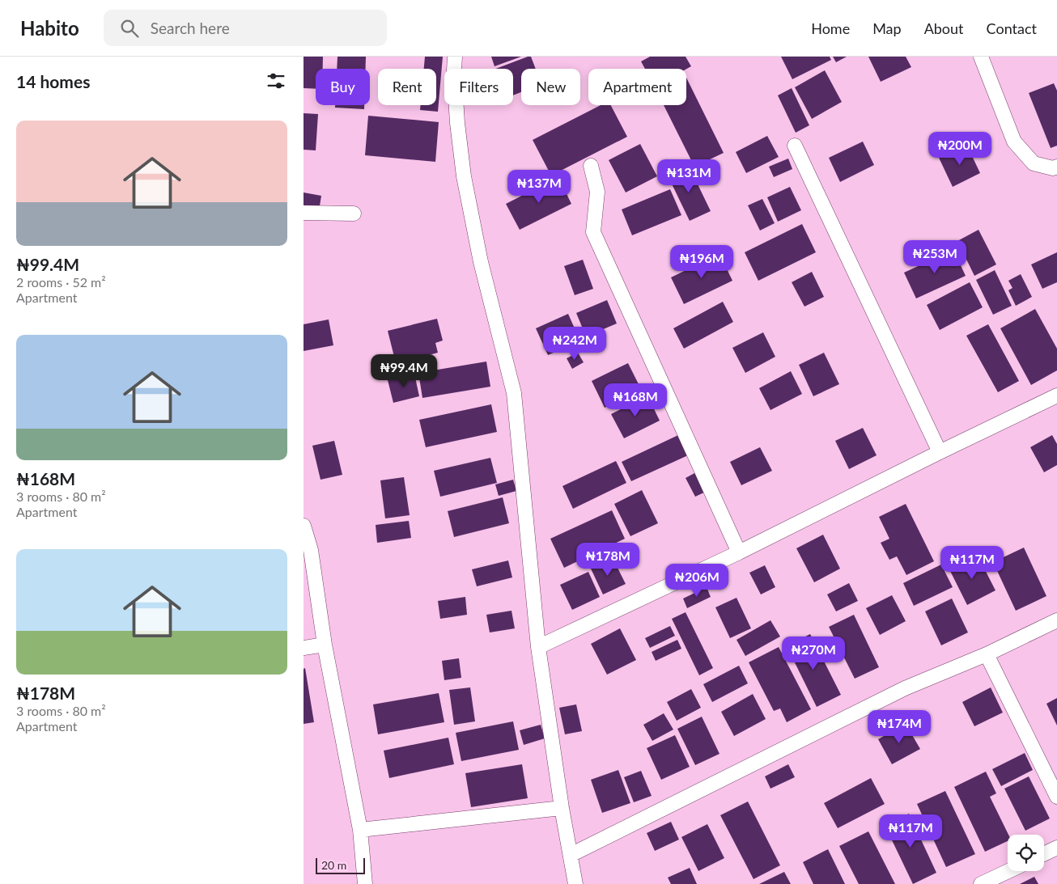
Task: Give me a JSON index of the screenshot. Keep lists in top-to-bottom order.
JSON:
{
  "scale_bar": "20 m",
  "page": {
    "header": "Habito",
    "search": "Search here",
    "nav": [
      "Home",
      "Map",
      "About",
      "Contact"
    ],
    "heading": "14 homes",
    "chip": [
      "Buy",
      "Rent",
      "Filters",
      "New",
      "Apartment"
    ],
    "list": [
      {
        "name": "₦99.4M",
        "note": "2 rooms · 52 m² · Apartment"
      },
      {
        "name": "₦168M",
        "note": "3 rooms · 80 m² · Apartment"
      },
      {
        "name": "₦178M",
        "note": "3 rooms · 80 m² · Apartment"
      }
    ],
    "price": [
      "₦200M",
      "₦131M",
      "₦137M",
      "₦253M",
      "₦196M",
      "₦242M",
      "₦99.4M",
      "₦168M",
      "₦178M",
      "₦117M",
      "₦206M",
      "₦270M",
      "₦174M",
      "₦117M"
    ],
    "scale": "20 m"
  }
}
